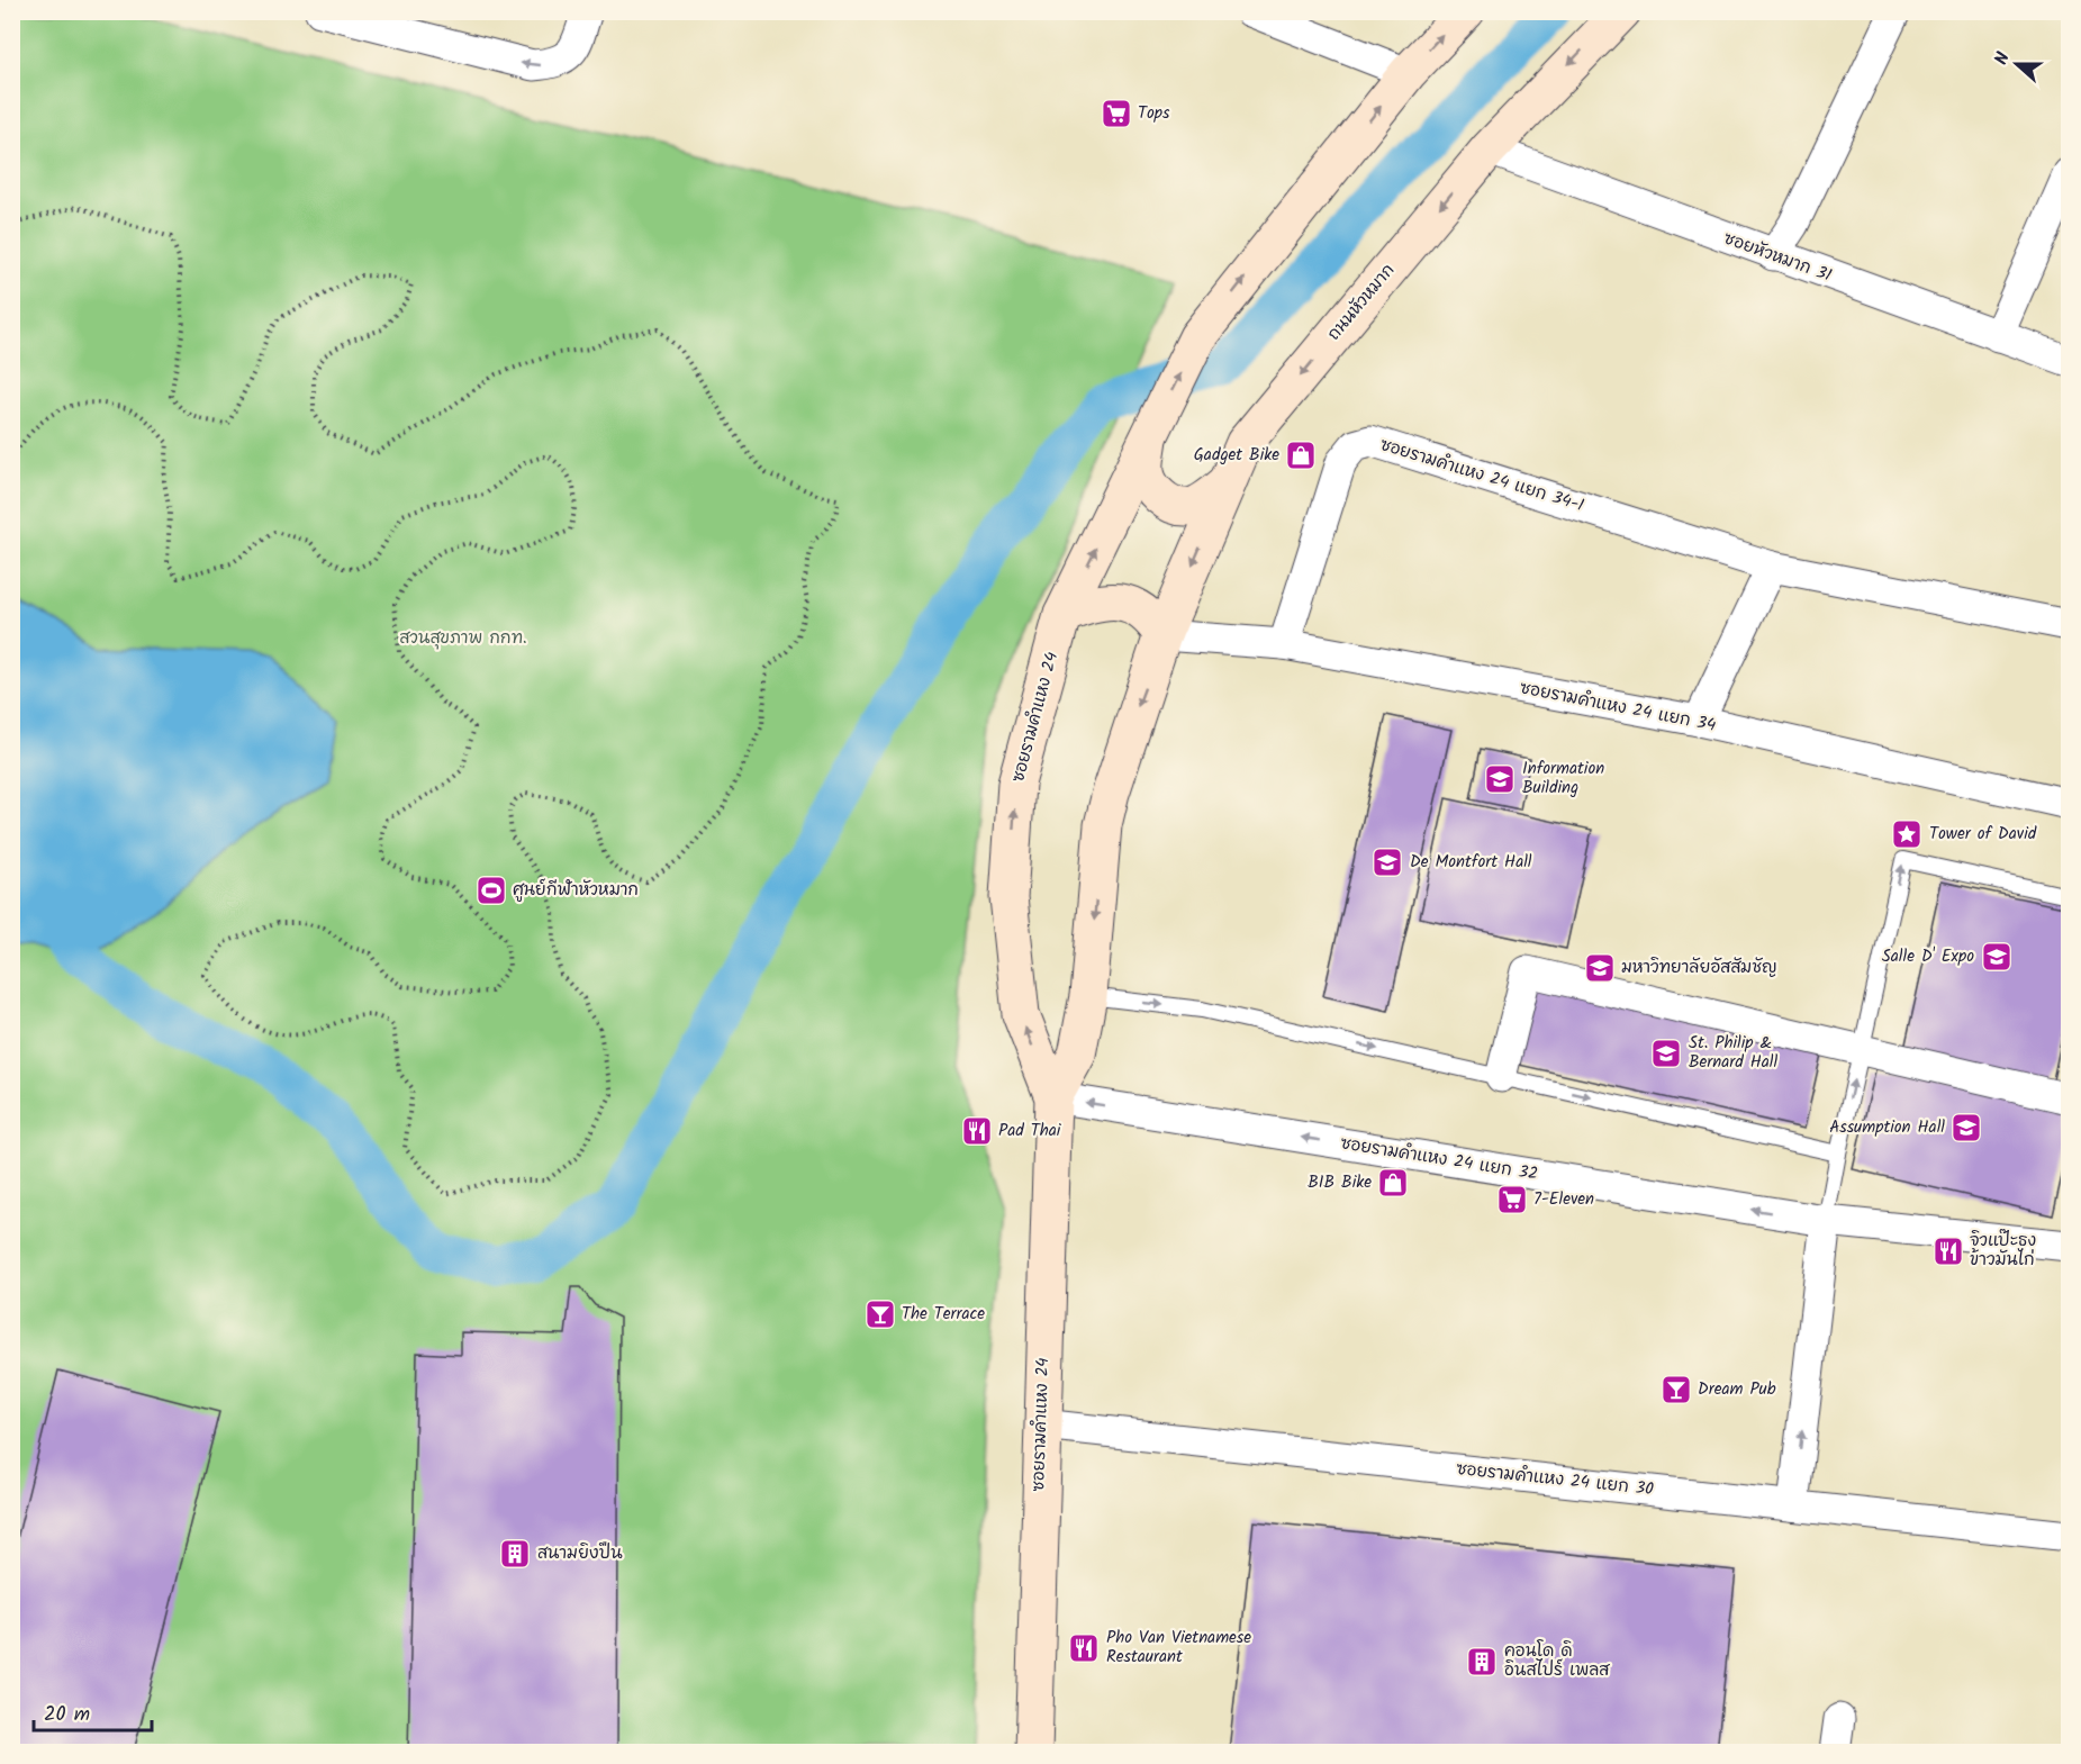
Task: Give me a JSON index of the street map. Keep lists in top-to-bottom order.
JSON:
{
  "streets": {
    "main road": ["ถนนหัวหมาก", "ซอยรามคำแหง 24"],
    "street": [
      "ซอยหัวหมาก 31",
      "ซอยรามคำแหง 24 แยก 34-1",
      "ซอยรามคำแหง 24 แยก 34",
      "ซอยรามคำแหง 24 แยก 32",
      "ซอยรามคำแหง 24 แยก 30"
    ]
  },
  "crossings": [
    ["ซอยหัวหมาก 31", "ถนนหัวหมาก"],
    ["ถนนหัวหมาก", "ซอยรามคำแหง 24 แยก 34"],
    ["ถนนหัวหมาก", "ซอยรามคำแหง 24"],
    ["ซอยรามคำแหง 24 แยก 34-1", "ซอยรามคำแหง 24 แยก 34"],
    ["ซอยรามคำแหง 24 แยก 34", "ซอยรามคำแหง 24"],
    ["ซอยรามคำแหง 24", "ซอยรามคำแหง 24 แยก 32"],
    ["ซอยรามคำแหง 24", "ซอยรามคำแหง 24 แยก 30"]
  ],
  "one_way": ["ซอยรามคำแหง 24 แยก 32"],
  "parks": ["สวนสุขภาพ กกท."],
  "places": {
    "supermarket": ["Tops", "7-Eleven"],
    "shop": ["Gadget Bike", "BIB Bike"],
    "school or university": [
      "Information Building",
      "De Montfort Hall",
      "Salle D' Expo",
      "มหาวิทยาลัยอัสสัมชัญ",
      "St. Philip & Bernard Hall",
      "Assumption Hall"
    ],
    "place": ["Tower of David"],
    "sports": ["ศูนย์กีฬาหัวหมาก"],
    "restaurant": ["Pad Thai", "จิวแป๊ะธง ข้าวมันไก่", "Pho Van Vietnamese Restaurant"],
    "bar": ["The Terrace", "Dream Pub"],
    "building": ["สนามยิงปืน", "คอนโด ดิ อินสไปร์ เพลส"]
  },
  "scale_bar": "20 m",
  "north": "left"
}
